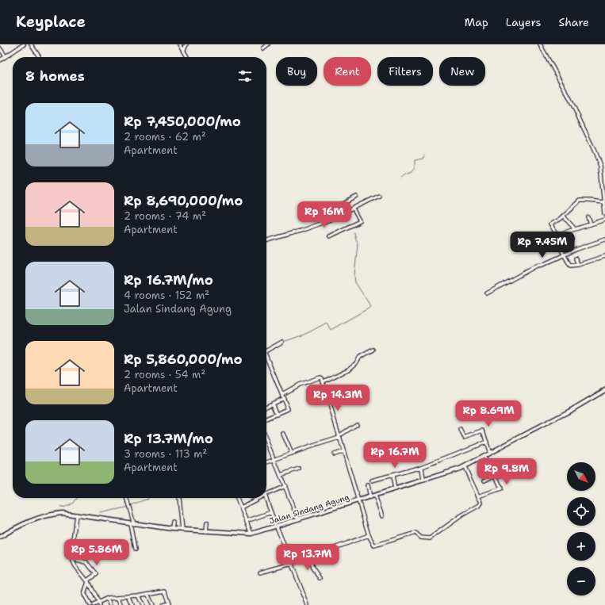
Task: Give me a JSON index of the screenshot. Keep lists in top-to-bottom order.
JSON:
{
  "streets": {
    "main road": ["Jalan Sindang Agung"]
  },
  "north": "bottom right",
  "page": {
    "header": "Keyplace",
    "nav": ["Map", "Layers", "Share"],
    "chip": [
      "Buy",
      "Rent",
      "Filters",
      "New"
    ],
    "heading": "8 homes",
    "list": [
      {
        "name": "Rp 7,450,000/mo",
        "note": "2 rooms · 62 m² · Apartment"
      },
      {
        "name": "Rp 8,690,000/mo",
        "note": "2 rooms · 74 m² · Apartment"
      },
      {
        "name": "Rp 16.7M/mo",
        "note": "4 rooms · 152 m² · Jalan Sindang Agung"
      },
      {
        "name": "Rp 5,860,000/mo",
        "note": "2 rooms · 54 m² · Apartment"
      },
      {
        "name": "Rp 13.7M/mo",
        "note": "3 rooms · 113 m² · Apartment"
      }
    ],
    "price": [
      "Rp 16M",
      "Rp 7.45M",
      "Rp 14.3M",
      "Rp 8.69M",
      "Rp 16.7M",
      "Rp 9.8M",
      "Rp 5.86M",
      "Rp 13.7M"
    ],
    "map_buttons": ["+", "−"]
  }
}
